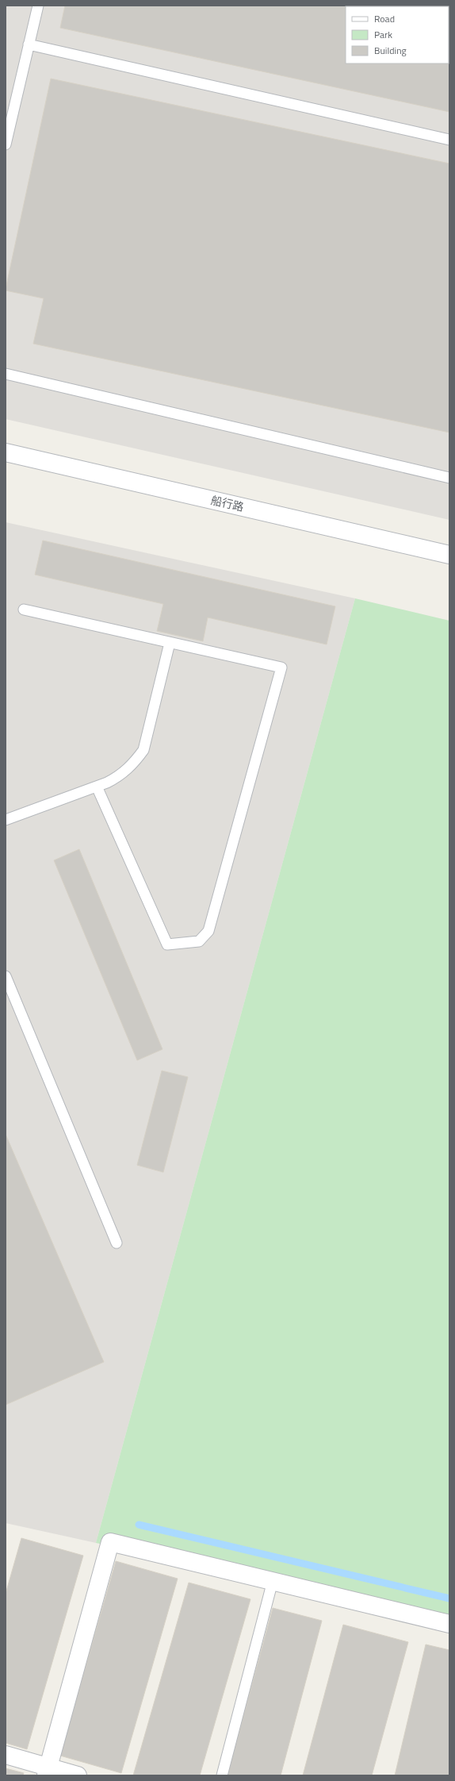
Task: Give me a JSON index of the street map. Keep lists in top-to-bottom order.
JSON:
{
  "streets": {
    "street": ["船行路"]
  },
  "legend": ["Road", "Park", "Building"]
}
